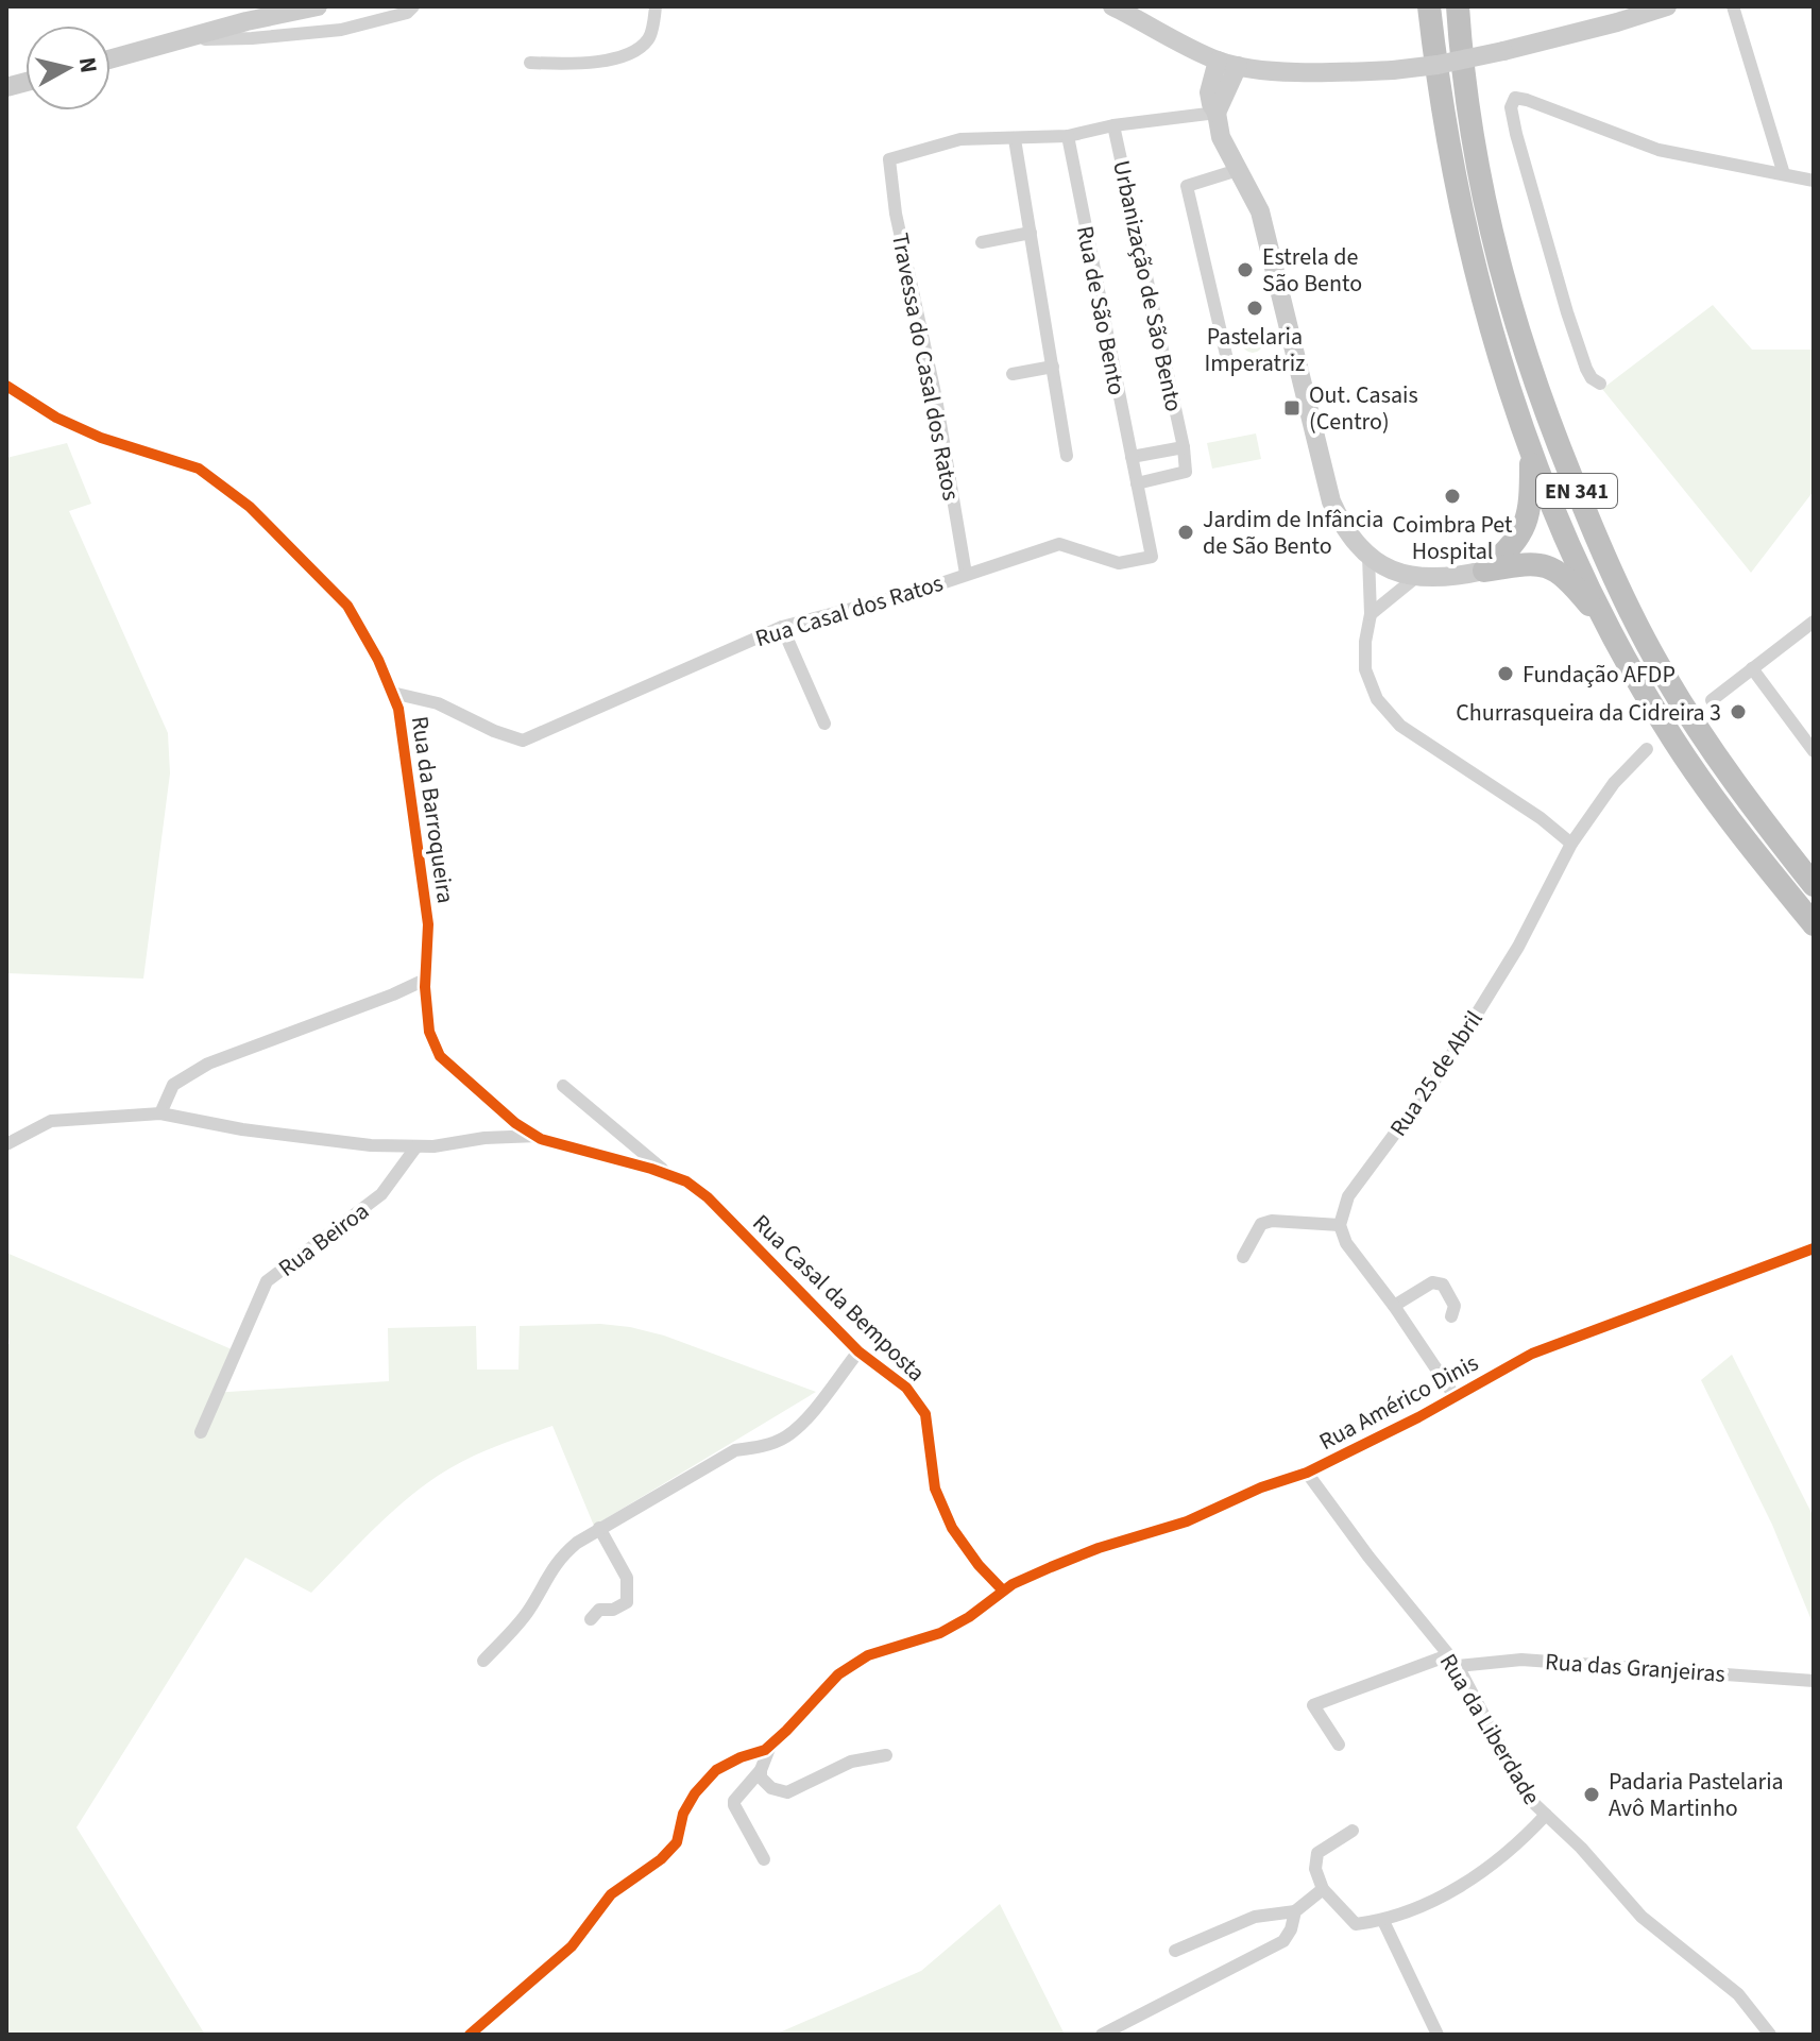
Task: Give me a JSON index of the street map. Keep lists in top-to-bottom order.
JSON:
{
  "streets": {
    "highway": ["EN 341"],
    "street": [
      "Urbanização de São Bento",
      "Rua de São Bento",
      "Travessa do Casal dos Ratos",
      "Rua Casal dos Ratos",
      "Rua da Barroqueira",
      "Rua 25 de Abril",
      "Rua Beiroa",
      "Rua Casal da Bemposta",
      "Rua Américo Dinis",
      "Rua das Granjeiras",
      "Rua da Liberdade"
    ]
  },
  "crossings": [
    ["Rua de São Bento", "Rua Casal dos Ratos"],
    ["Travessa do Casal dos Ratos", "Rua Casal dos Ratos"],
    ["Rua Casal dos Ratos", "Rua da Barroqueira"],
    ["Rua da Barroqueira", "Rua Casal da Bemposta"],
    ["Rua Casal da Bemposta", "Rua Américo Dinis"],
    ["Rua Américo Dinis", "Rua da Liberdade"],
    ["Rua das Granjeiras", "Rua da Liberdade"]
  ],
  "places": {
    "other": [
      "Estrela de São Bento",
      "Pastelaria Imperatriz",
      "Coimbra Pet Hospital",
      "Jardim de Infância de São Bento",
      "Fundação AFDP",
      "Churrasqueira da Cidreira 3",
      "Padaria Pastelaria Avô Martinho"
    ],
    "transit": ["Out. Casais (Centro)"]
  },
  "north": "right"
}
